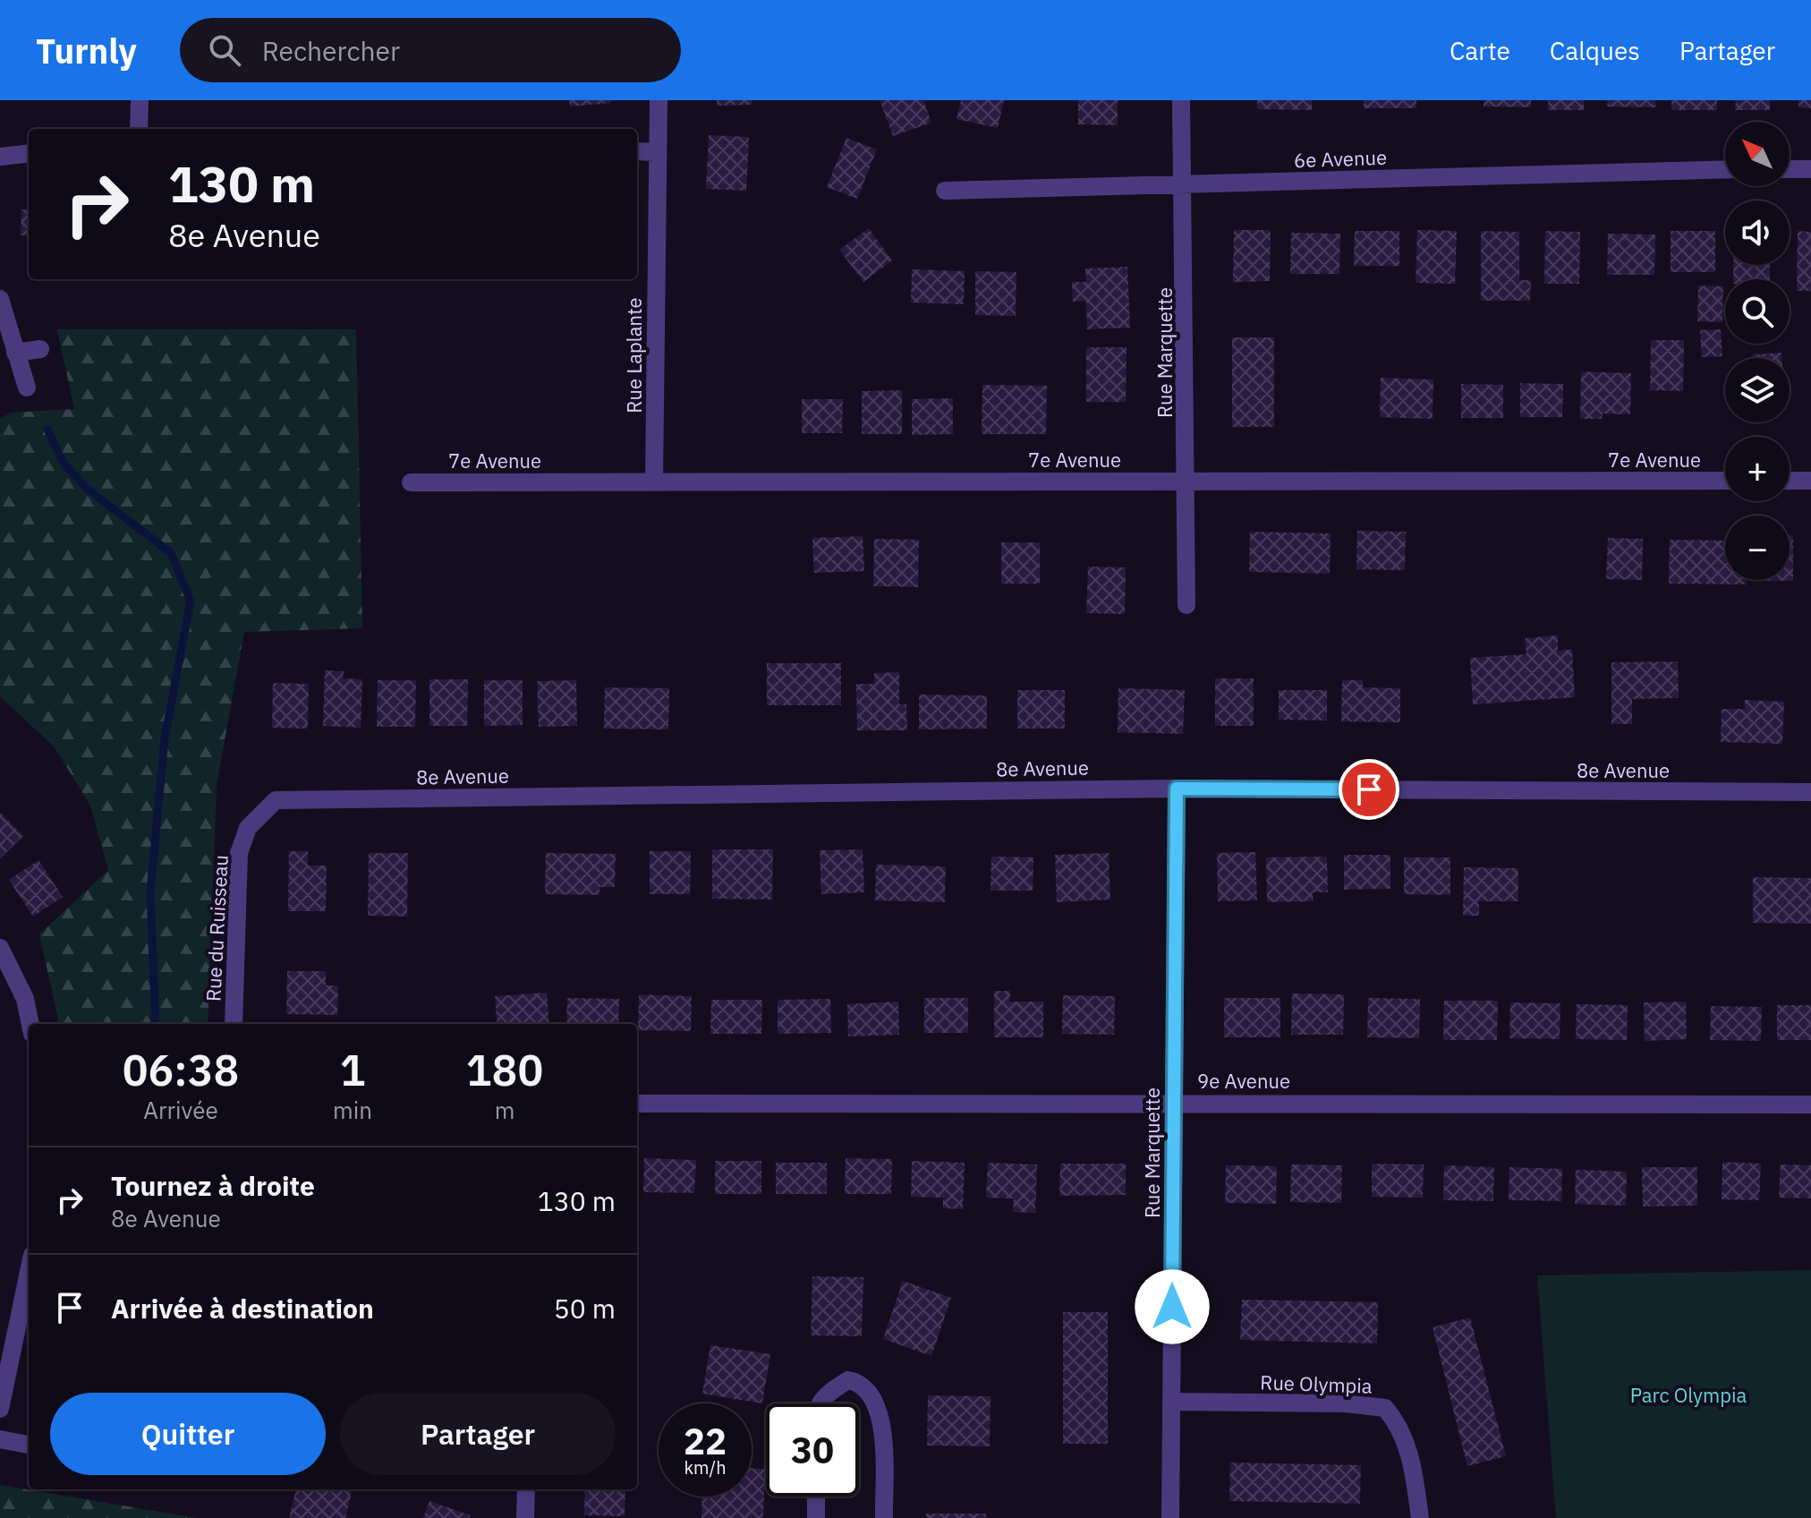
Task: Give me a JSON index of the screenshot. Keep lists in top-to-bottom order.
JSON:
{
  "streets": {
    "street": [
      "6e Avenue",
      "Rue Marquette",
      "Rue Laplante",
      "7e Avenue",
      "8e Avenue",
      "Rue du Ruisseau",
      "9e Avenue",
      "Rue Olympia"
    ]
  },
  "crossings": [
    ["6e Avenue", "Rue Marquette"],
    ["Rue Marquette", "7e Avenue"],
    ["Rue Marquette", "8e Avenue"],
    ["Rue Marquette", "9e Avenue"],
    ["Rue Marquette", "Rue Olympia"],
    ["Rue Laplante", "7e Avenue"],
    ["8e Avenue", "Rue du Ruisseau"]
  ],
  "parks": ["Parc Olympia"],
  "north": "top left",
  "page": {
    "header": "Turnly",
    "search": "Rechercher",
    "nav": ["Carte", "Calques", "Partager"],
    "map_buttons": ["+", "−"],
    "turn": ["130 m", "8e Avenue"],
    "eta": [
      "06:38",
      "Arrivée",
      "1",
      "min",
      "180",
      "m"
    ],
    "list": [
      {
        "name": "Tournez à droite",
        "note": "8e Avenue",
        "value": "130 m"
      },
      {
        "name": "Arrivée à destination",
        "value": "50 m"
      }
    ],
    "buttons": ["Quitter", "Partager"],
    "speed": "22 km/h",
    "limit": "30"
  }
}
